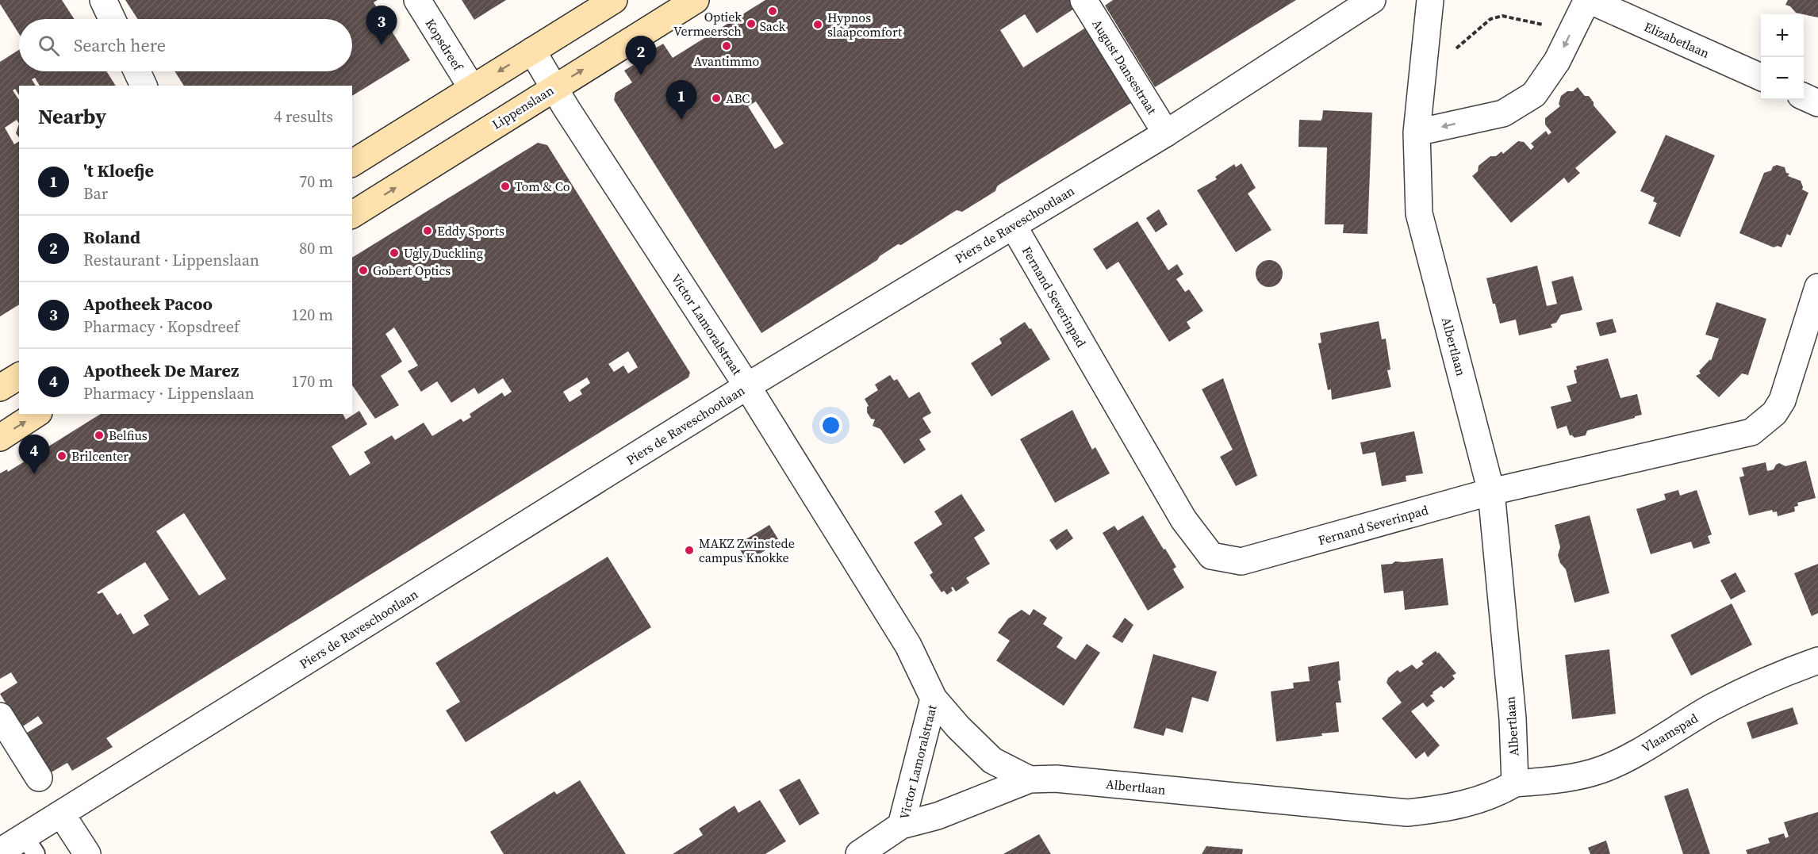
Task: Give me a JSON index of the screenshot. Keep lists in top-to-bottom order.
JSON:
{
  "streets": {
    "main road": ["Lippenslaan"],
    "street": [
      "Elizabetlaan",
      "Kopsdreef",
      "August Dansestraat",
      "Piers de Raveschootlaan",
      "Fernand Severinpad",
      "Victor Lamoralstraat",
      "Albertlaan",
      "Vlaamspad"
    ]
  },
  "crossings": [
    ["August Dansestraat", "Piers de Raveschootlaan"],
    ["Lippenslaan", "Victor Lamoralstraat"],
    ["Piers de Raveschootlaan", "Fernand Severinpad"],
    ["Piers de Raveschootlaan", "Victor Lamoralstraat"],
    ["Fernand Severinpad", "Albertlaan"],
    ["Victor Lamoralstraat", "Albertlaan"],
    ["Albertlaan", "Vlaamspad"]
  ],
  "places": [
    "Sack",
    "Optiek Vermeersch",
    "Hypnos slaapcomfort",
    "Avantimmo",
    "ABC",
    "Tom & Co",
    "Eddy Sports",
    "Ugly Duckling",
    "Gobert Optics",
    "Belfius",
    "Brilcenter",
    "MAKZ Zwinstede campus Knokke"
  ],
  "page": {
    "pins": [
      "3",
      "2",
      "1",
      "4"
    ],
    "map_buttons": ["+", "−"],
    "search": "Search here",
    "heading": ["Nearby", "4 results"],
    "list": [
      {
        "mark": "1",
        "name": "'t Kloefje",
        "note": "Bar",
        "value": "70 m"
      },
      {
        "mark": "2",
        "name": "Roland",
        "note": "Restaurant · Lippenslaan",
        "value": "80 m"
      },
      {
        "mark": "3",
        "name": "Apotheek Pacoo",
        "note": "Pharmacy · Kopsdreef",
        "value": "120 m"
      },
      {
        "mark": "4",
        "name": "Apotheek De Marez",
        "note": "Pharmacy · Lippenslaan",
        "value": "170 m"
      }
    ]
  }
}
